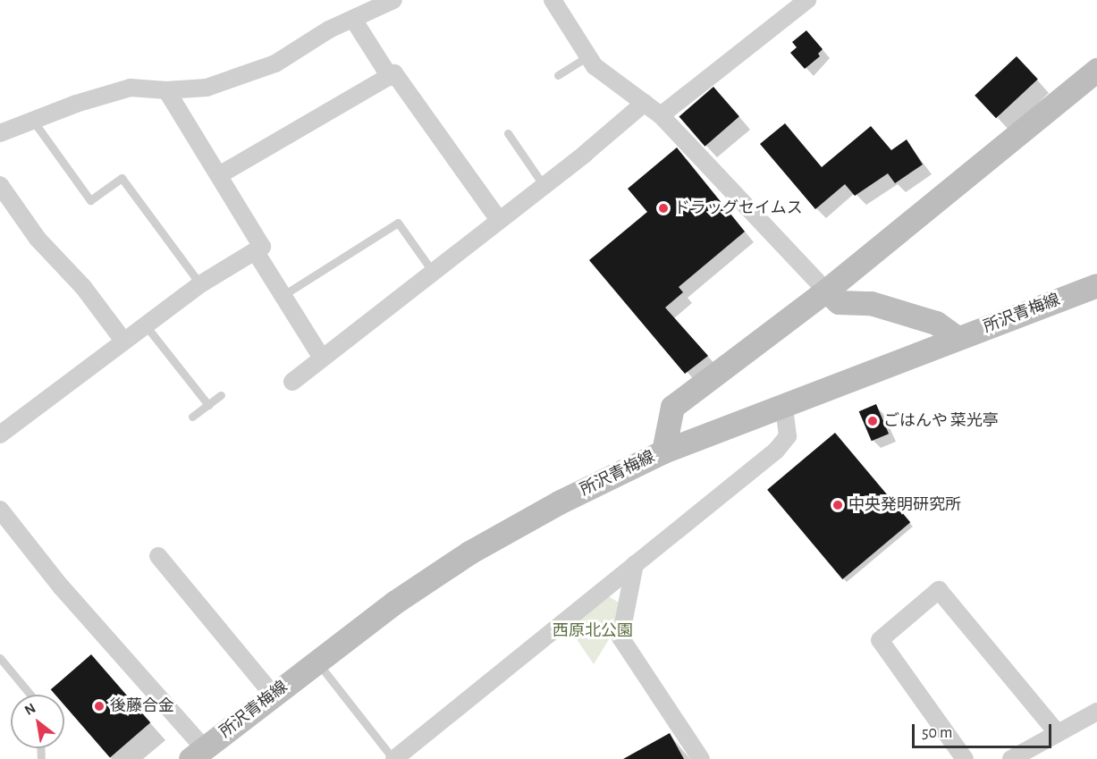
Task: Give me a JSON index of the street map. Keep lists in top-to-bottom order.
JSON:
{
  "streets": {
    "main road": ["所沢青梅線"]
  },
  "parks": ["西原北公園"],
  "places": [
    "ドラッグセイムス",
    "ごはんや 菜光亭",
    "中央発明研究所",
    "後藤合金"
  ],
  "scale_bar": "50 m",
  "north": "top left"
}
